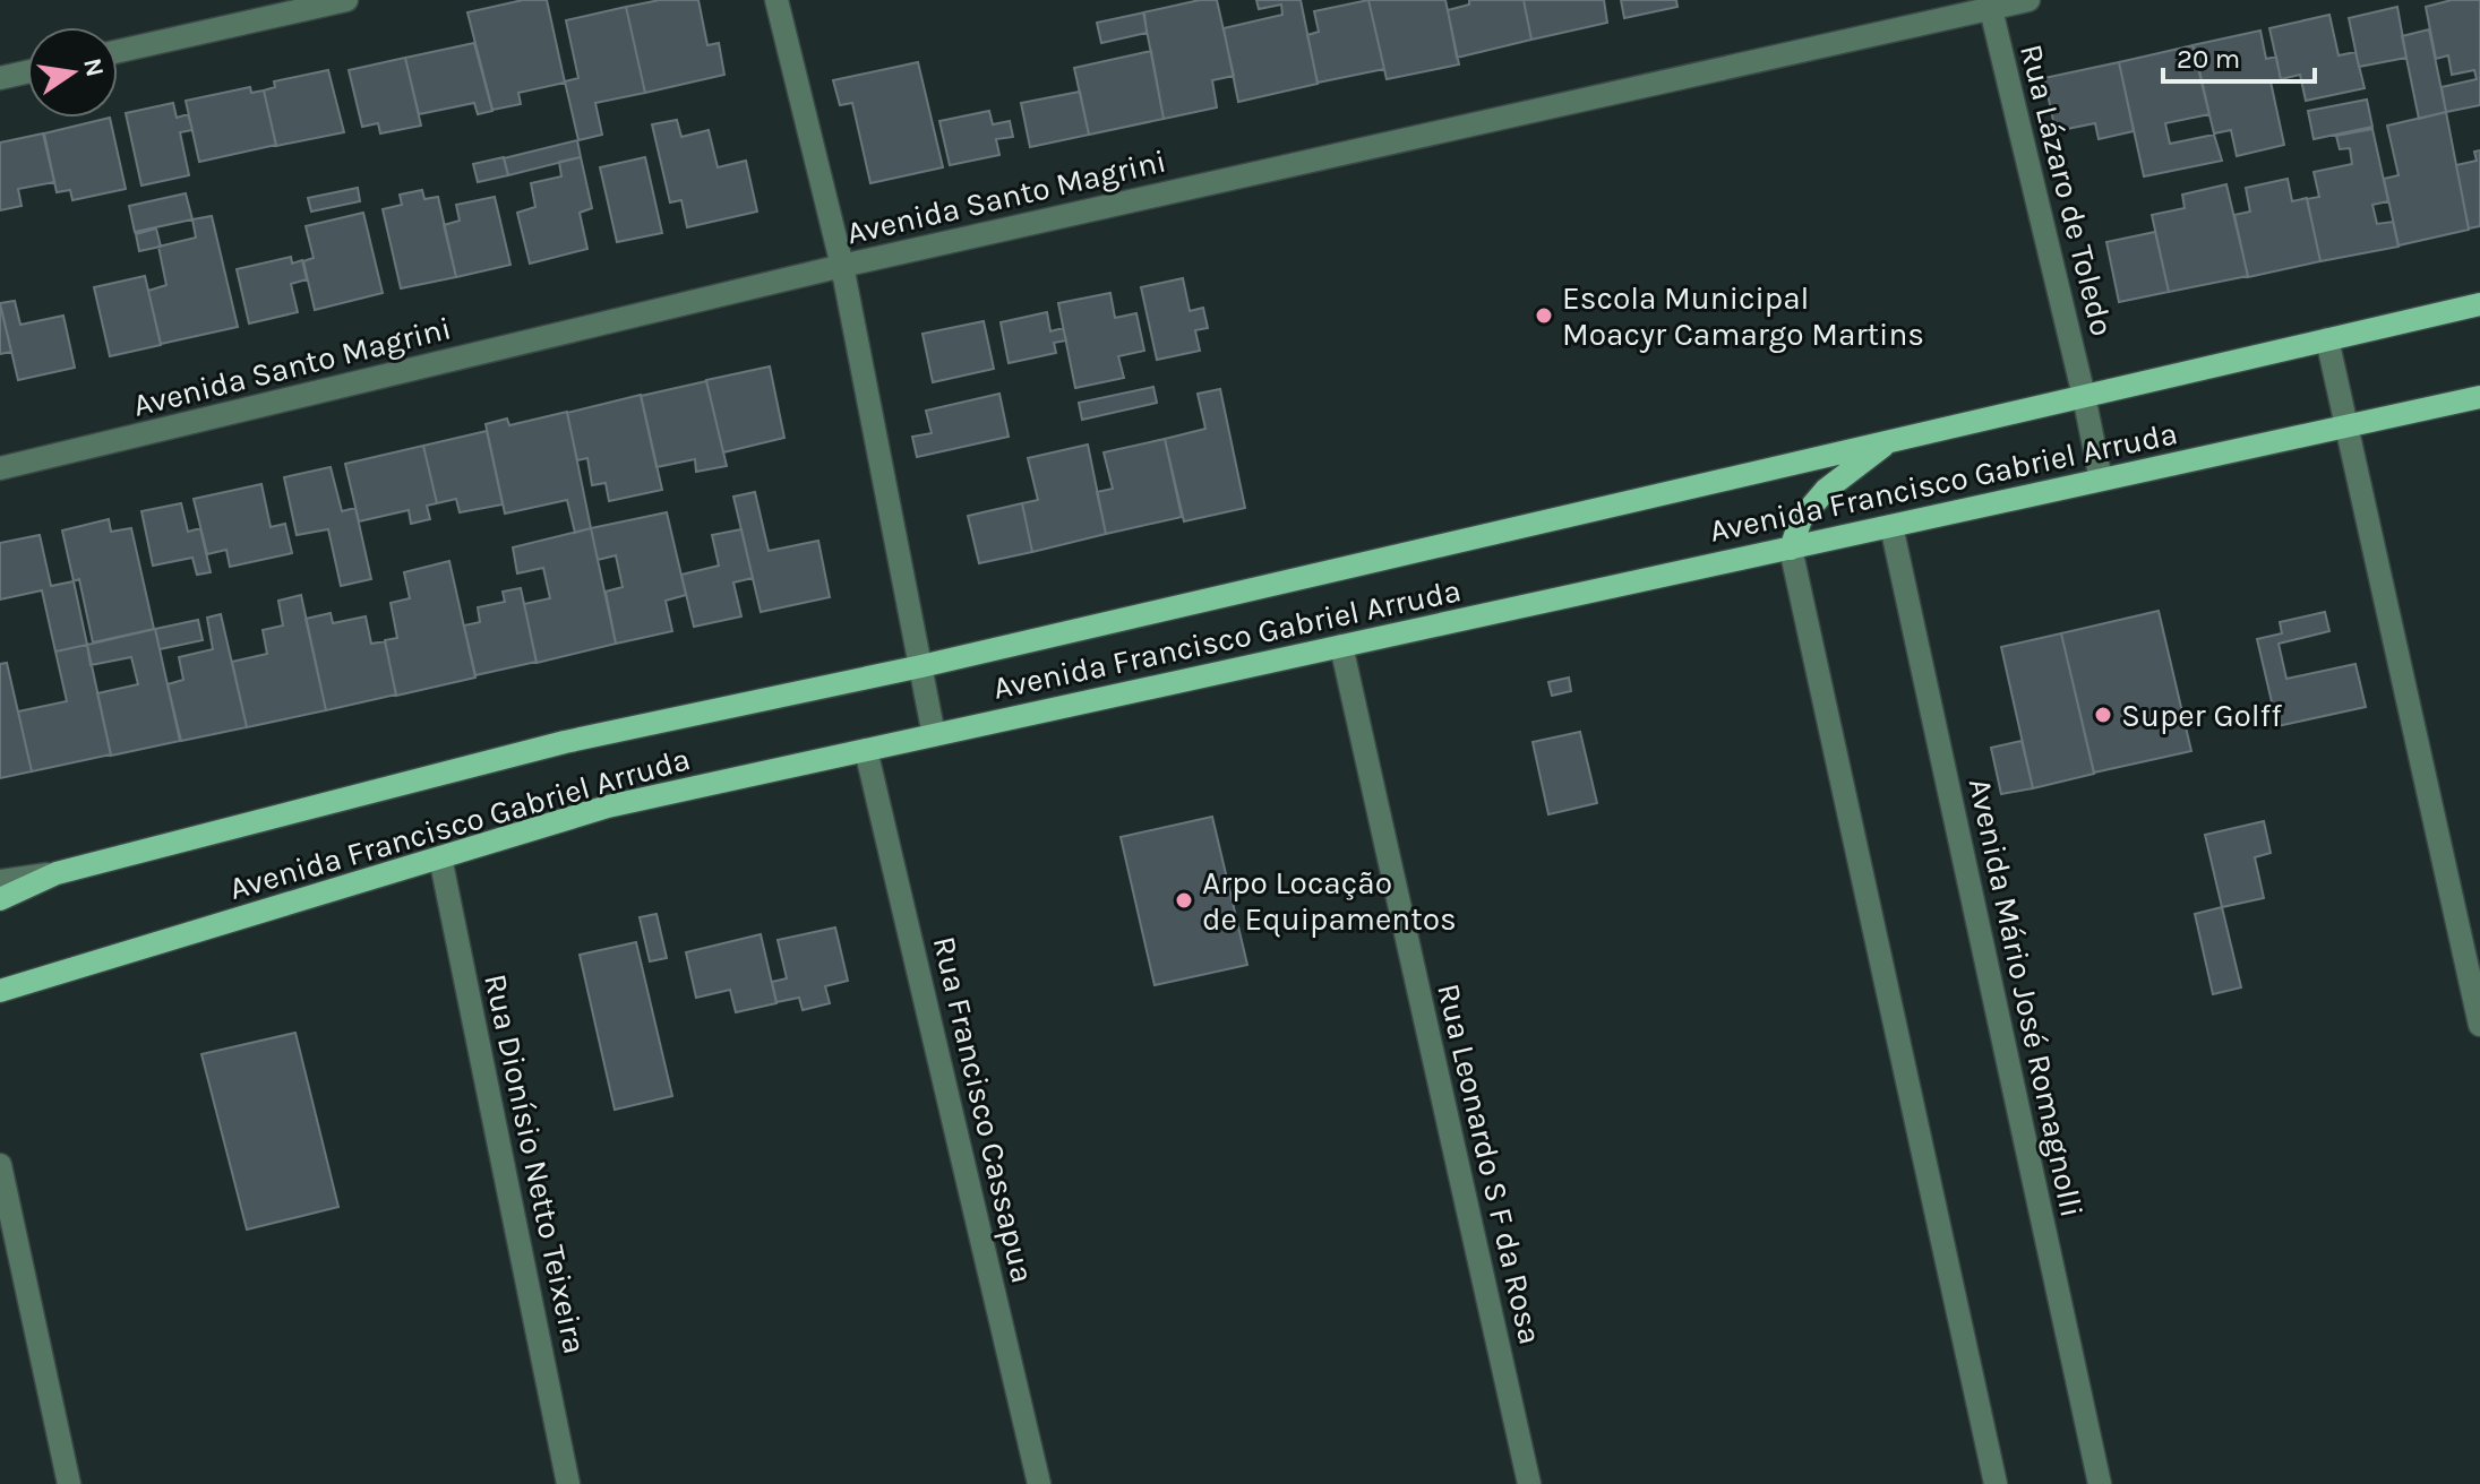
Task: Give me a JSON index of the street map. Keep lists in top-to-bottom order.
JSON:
{
  "streets": {
    "main road": ["Avenida Francisco Gabriel Arruda"],
    "street": [
      "Rua Lázaro de Toledo",
      "Avenida Santo Magrini",
      "Avenida Mário José Romagnolli",
      "Rua Francisco Cassapua",
      "Rua Dionísio Netto Teixeira",
      "Rua Leonardo S F da Rosa"
    ]
  },
  "crossings": [
    ["Rua Lázaro de Toledo", "Avenida Santo Magrini"],
    ["Rua Lázaro de Toledo", "Avenida Francisco Gabriel Arruda"],
    ["Avenida Francisco Gabriel Arruda", "Avenida Mário José Romagnolli"],
    ["Avenida Francisco Gabriel Arruda", "Rua Francisco Cassapua"],
    ["Avenida Francisco Gabriel Arruda", "Rua Dionísio Netto Teixeira"],
    ["Avenida Francisco Gabriel Arruda", "Rua Leonardo S F da Rosa"]
  ],
  "places": ["Escola Municipal Moacyr Camargo Martins", "Super Golff", "Arpo Locação de Equipamentos"],
  "scale_bar": "20 m",
  "north": "right"
}
